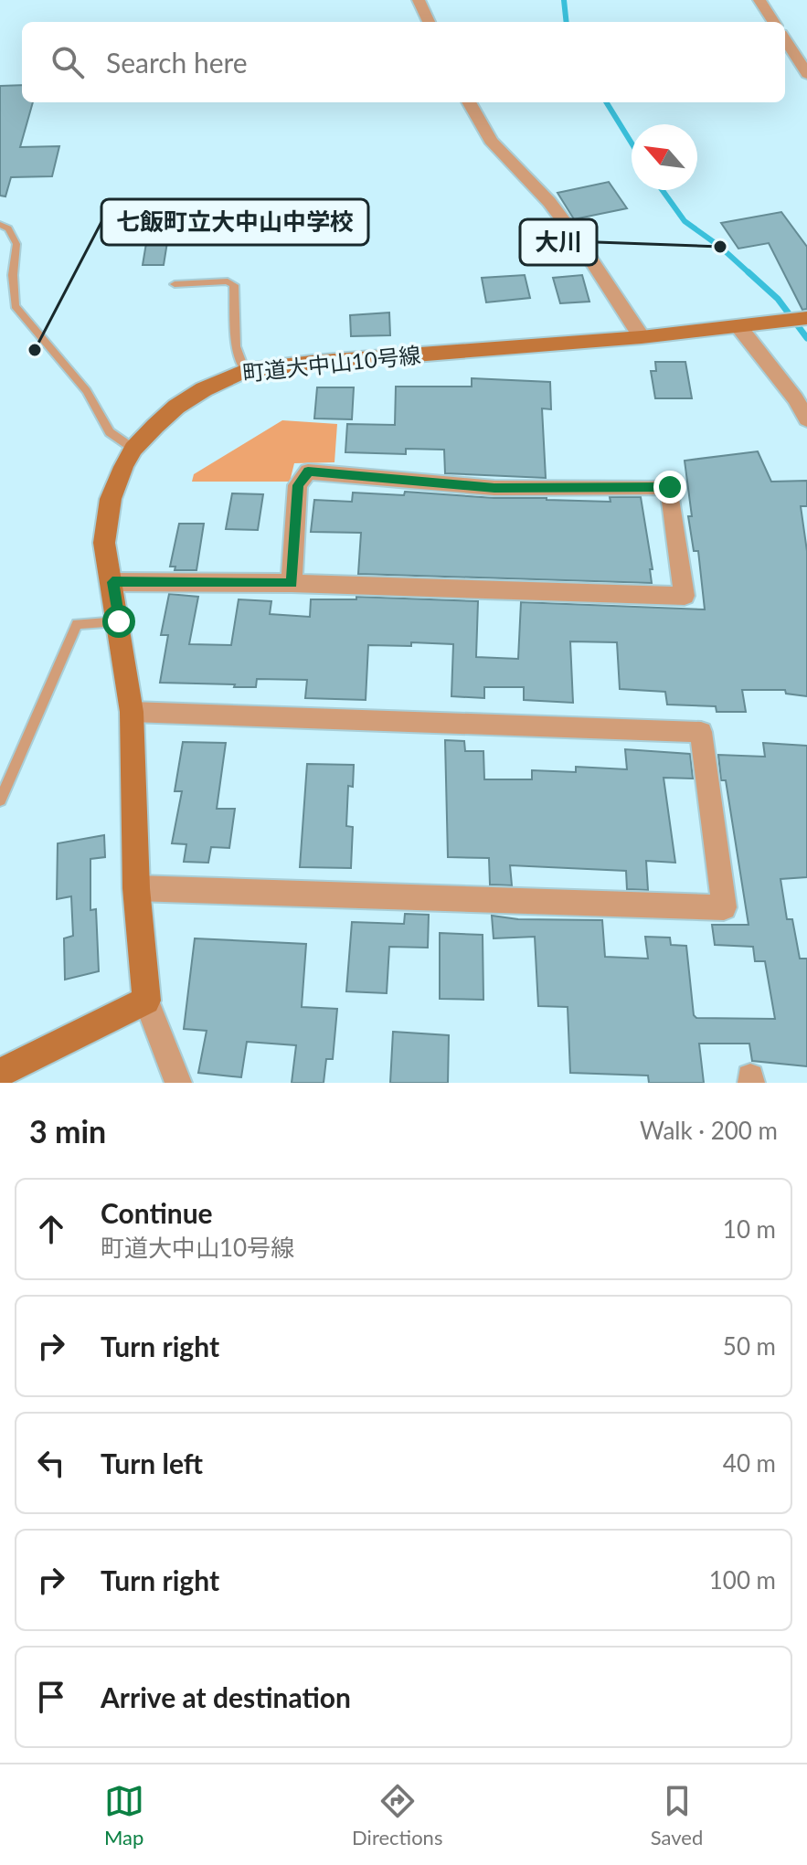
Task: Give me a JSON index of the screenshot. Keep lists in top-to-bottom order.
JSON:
{
  "streets": {
    "street": ["町道大中山10号線"]
  },
  "places": ["大川", "七飯町立大中山中学校"],
  "north": "top left",
  "page": {
    "search": "Search here",
    "heading": ["3 min", "Walk · 200 m"],
    "list": [
      ["Continue", "町道大中山10号線", "10 m"],
      ["Turn right", "50 m"],
      ["Turn left", "40 m"],
      ["Turn right", "100 m"],
      "Arrive at destination"
    ],
    "nav": ["Map", "Directions", "Saved"]
  }
}
